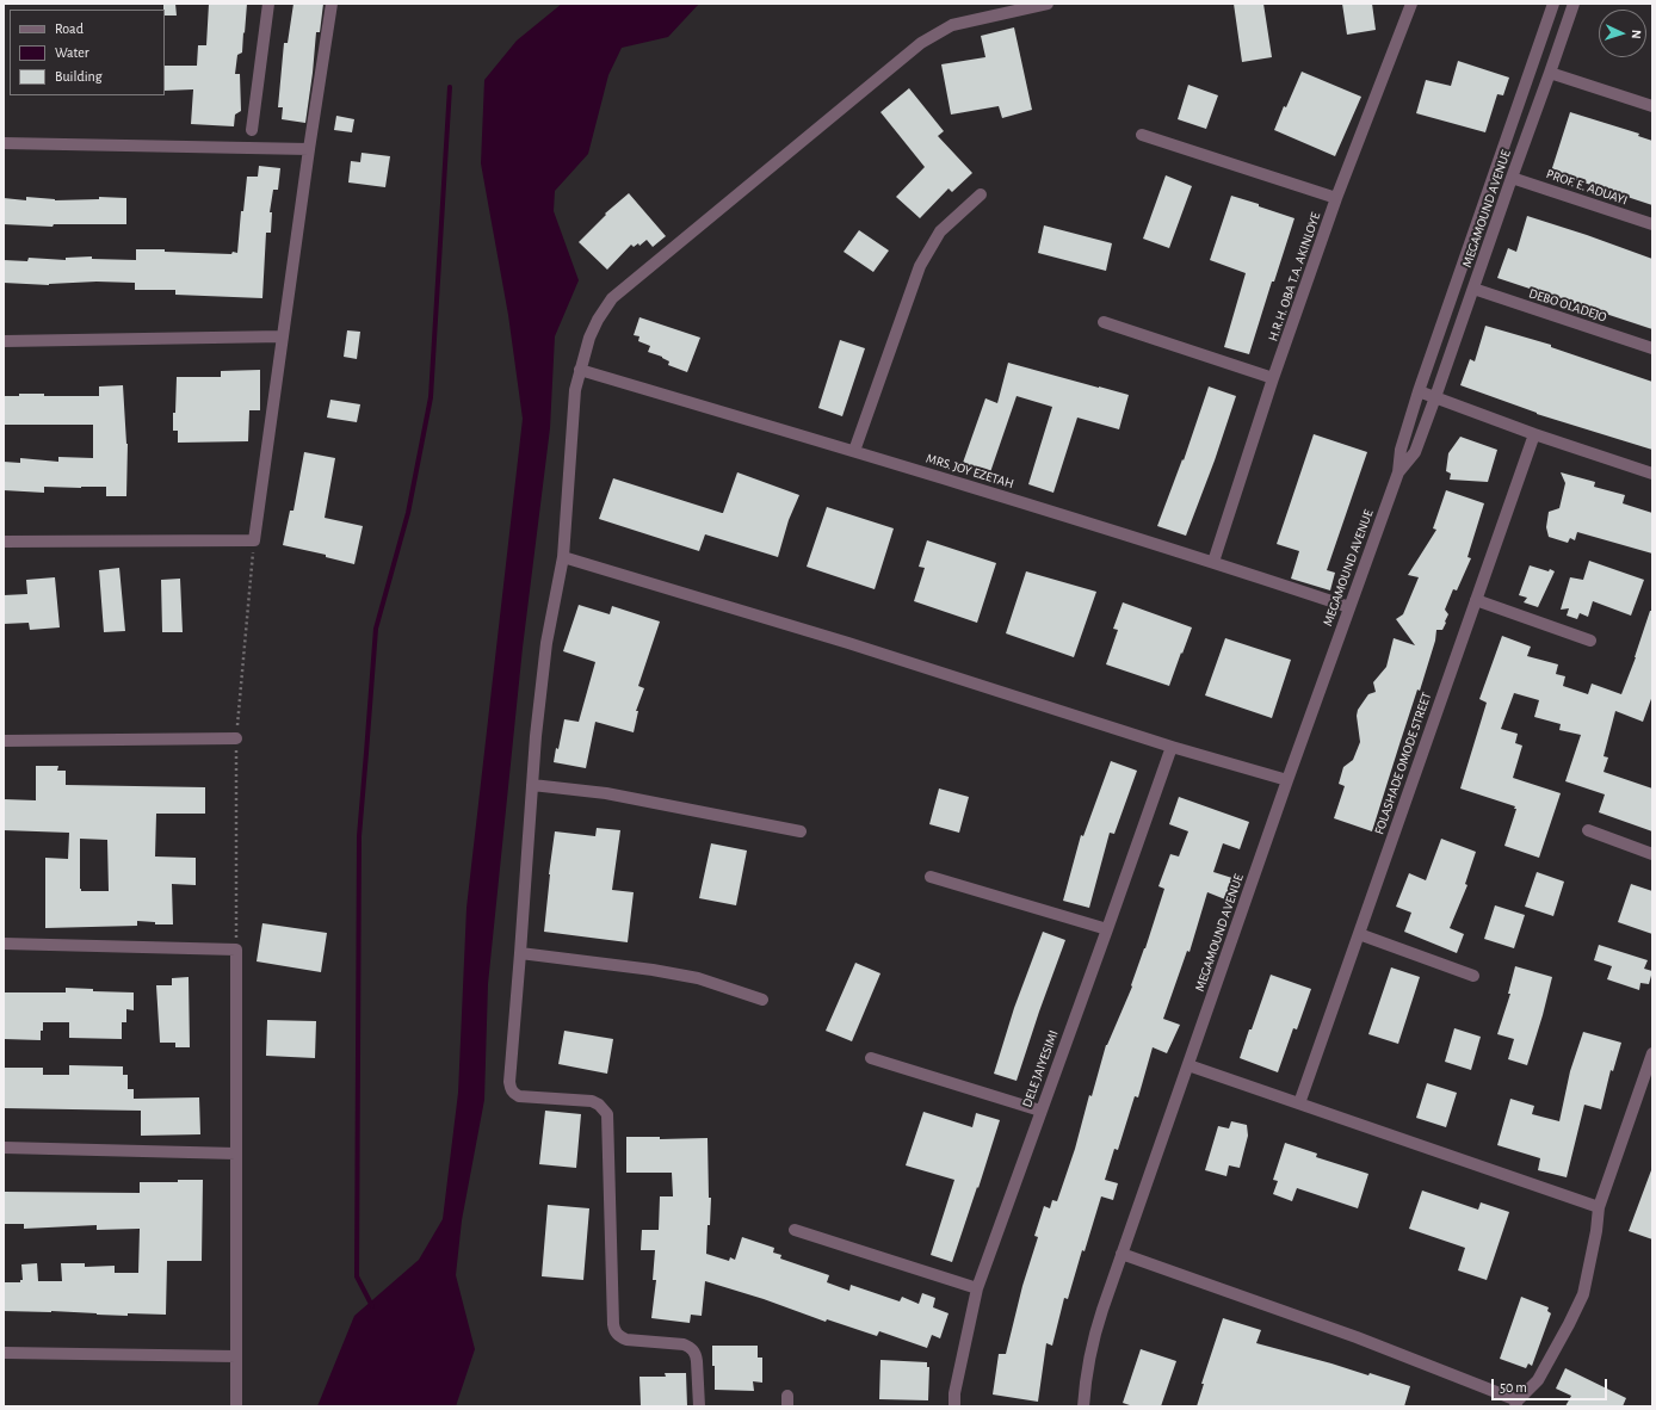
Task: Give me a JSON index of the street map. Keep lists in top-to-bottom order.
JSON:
{
  "streets": {
    "street": [
      "PROF. E. ADUAYI",
      "MEGAMOUND AVENUE",
      "H.R.H. OBA T.A. AKINLOYE",
      "DEBO OLADEJO",
      "MRS. JOY EZETAH",
      "FOLASHADE OMODE STREET",
      "DELE JAIYESIMI"
    ]
  },
  "crossings": [
    ["PROF. E. ADUAYI", "MEGAMOUND AVENUE"],
    ["MEGAMOUND AVENUE", "DEBO OLADEJO"],
    ["MEGAMOUND AVENUE", "MRS. JOY EZETAH"],
    ["H.R.H. OBA T.A. AKINLOYE", "MRS. JOY EZETAH"]
  ],
  "legend": ["Road", "Water", "Building"],
  "scale_bar": "50 m",
  "north": "right"
}
